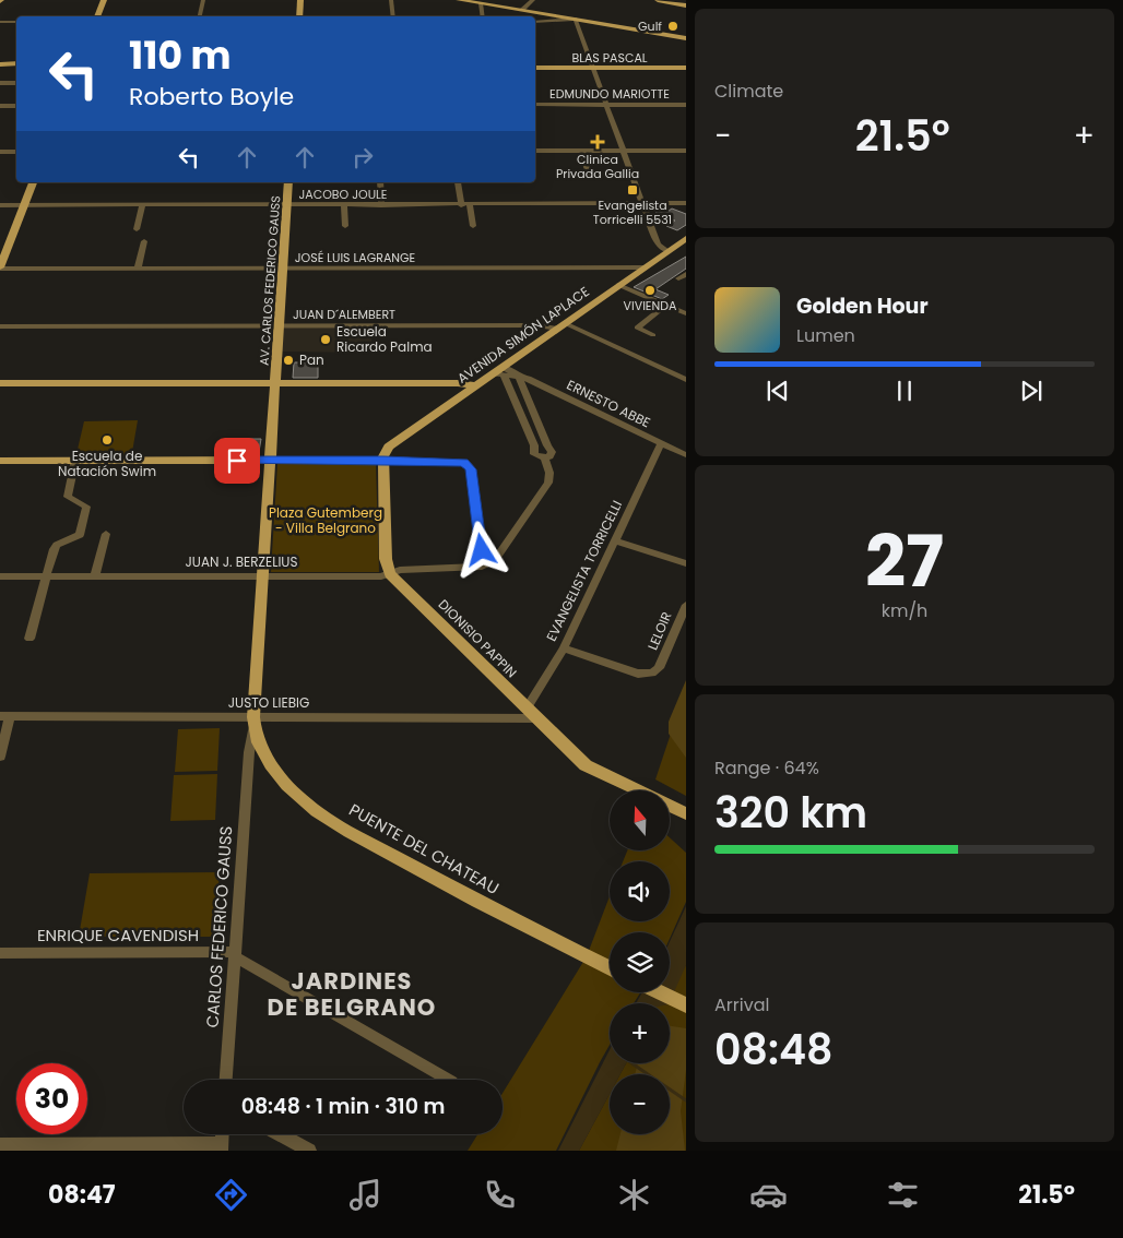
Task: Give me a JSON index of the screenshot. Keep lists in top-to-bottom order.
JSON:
{
  "streets": {
    "main road": [
      "BLAS PASCAL",
      "AV. CARLOS FEDERICO GAUSS",
      "AVENIDA SIMÓN LAPLACE",
      "DIONISIO PAPPIN",
      "PUENTE DEL CHATEAU",
      "CARLOS FEDERICO GAUSS"
    ],
    "street": [
      "EDMUNDO MARIOTTE",
      "JACOBO JOULE",
      "JOSÉ LUIS LAGRANGE",
      "JUAN D´ALEMBERT",
      "ERNESTO ABBE",
      "JUAN J. BERZELIUS",
      "EVANGELISTA TORRICELLI",
      "LELOIR",
      "JUSTO LIEBIG",
      "ENRIQUE CAVENDISH"
    ]
  },
  "crossings": [
    ["JACOBO JOULE", "AV. CARLOS FEDERICO GAUSS"],
    ["JOSÉ LUIS LAGRANGE", "AV. CARLOS FEDERICO GAUSS"],
    ["JOSÉ LUIS LAGRANGE", "AVENIDA SIMÓN LAPLACE"],
    ["AV. CARLOS FEDERICO GAUSS", "JUAN D´ALEMBERT"],
    ["AV. CARLOS FEDERICO GAUSS", "CARLOS FEDERICO GAUSS"],
    ["JUAN D´ALEMBERT", "AVENIDA SIMÓN LAPLACE"],
    ["AVENIDA SIMÓN LAPLACE", "ERNESTO ABBE"],
    ["ERNESTO ABBE", "EVANGELISTA TORRICELLI"],
    ["JUAN J. BERZELIUS", "DIONISIO PAPPIN"],
    ["JUAN J. BERZELIUS", "CARLOS FEDERICO GAUSS"],
    ["EVANGELISTA TORRICELLI", "LELOIR"],
    ["EVANGELISTA TORRICELLI", "DIONISIO PAPPIN"],
    ["DIONISIO PAPPIN", "JUSTO LIEBIG"],
    ["JUSTO LIEBIG", "PUENTE DEL CHATEAU"],
    ["JUSTO LIEBIG", "CARLOS FEDERICO GAUSS"],
    ["PUENTE DEL CHATEAU", "CARLOS FEDERICO GAUSS"],
    ["CARLOS FEDERICO GAUSS", "ENRIQUE CAVENDISH"]
  ],
  "districts": ["JARDINES DE BELGRANO"],
  "parks": ["Plaza Gutemberg - Villa Belgrano"],
  "places": {
    "other": [
      "Gulf",
      "VIVIENDA",
      "Escuela Ricardo Palma",
      "Pan",
      "Escuela de Natación Swim"
    ],
    "health": ["Clinica Privada Gallia"],
    "transit": ["Evangelista Torricelli 5531"]
  },
  "north": "top",
  "page": {
    "tile": [
      "Climate",
      ["27", "km/h"],
      ["Range · 64%", "320 km"],
      ["Arrival", "08:48"]
    ],
    "turn": ["110 m", "Roberto Boyle"],
    "heat": ["−", "21.5°", "+"],
    "song": ["Golden Hour", "Lumen"],
    "map_buttons": ["+", "−"],
    "limit": "30",
    "trip": "08:48 · 1 min · 310 m",
    "tabs": ["08:47", "21.5°"]
  }
}
